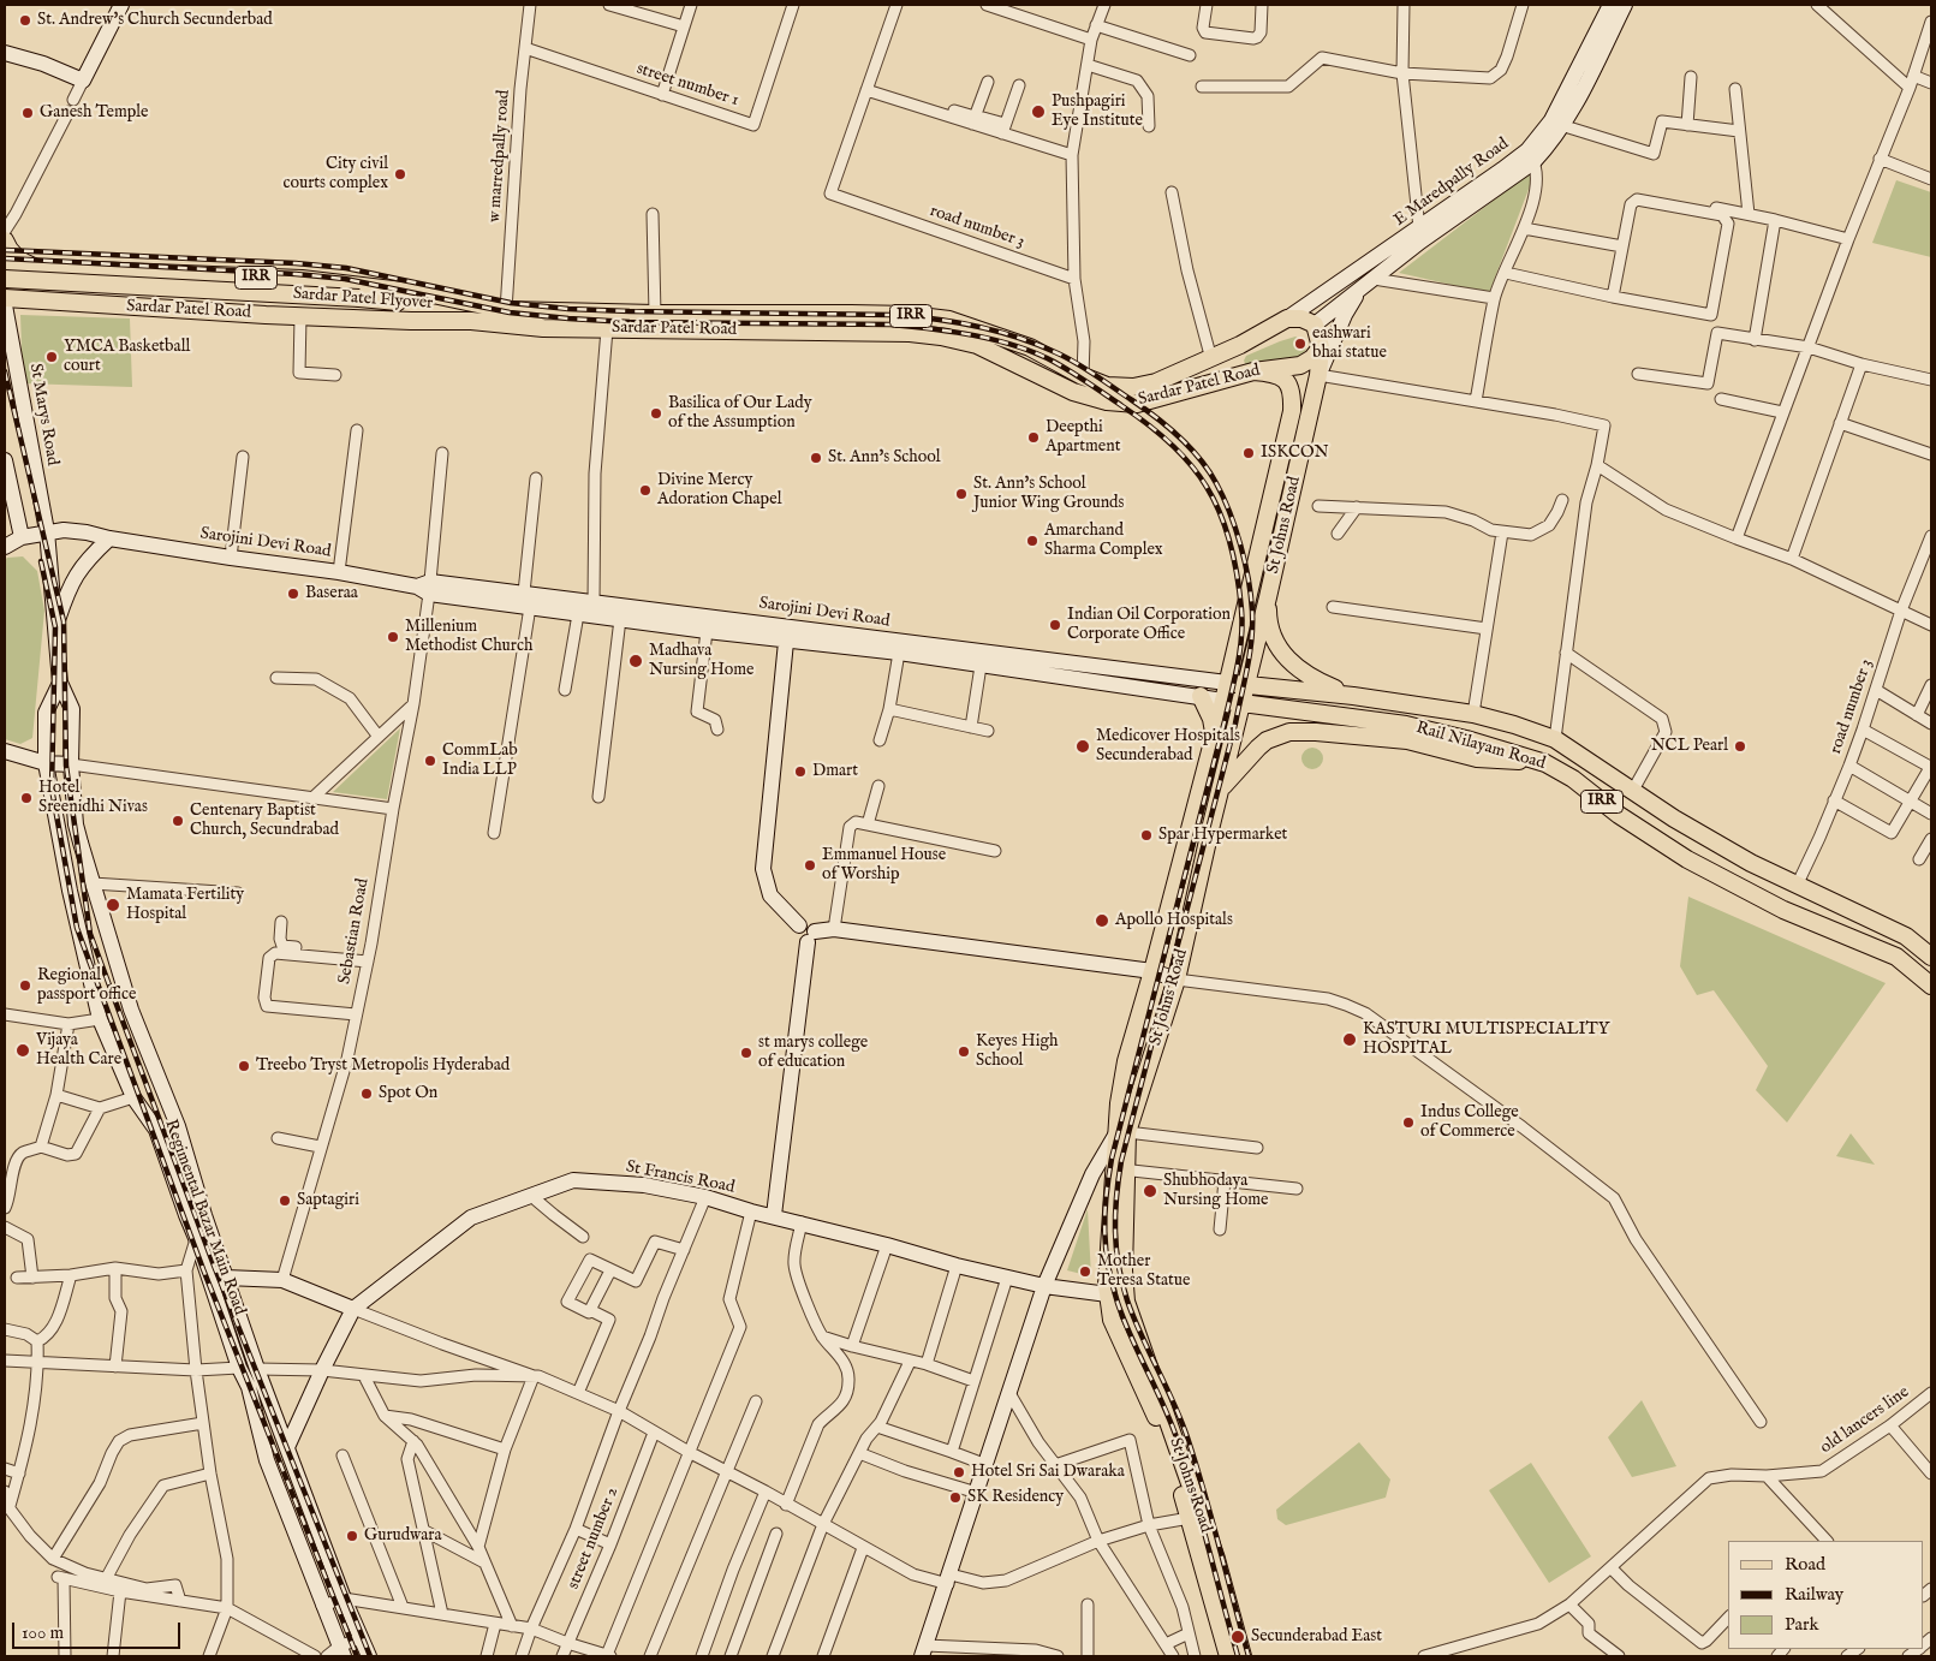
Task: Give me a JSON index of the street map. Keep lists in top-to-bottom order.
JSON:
{
  "streets": {
    "main road": [
      "E Maredpally Road",
      "IRR",
      "Sardar Patel Flyover",
      "Sardar Patel Road",
      "St Marys Road",
      "St Johns Road",
      "Sarojini Devi Road",
      "Rail Nilayam Road",
      "St Francis Road",
      "Regimental Bazar Main Road"
    ],
    "street": [
      "street number 1",
      "w marredpally road",
      "road number 3",
      "Sebastian Road",
      "old lancers line",
      "street number 2"
    ]
  },
  "crossings": [
    ["street number 1", "w marredpally road"],
    ["w marredpally road", "Sardar Patel Flyover"],
    ["w marredpally road", "Sardar Patel Road"],
    ["E Maredpally Road", "Sardar Patel Road"],
    ["E Maredpally Road", "St Johns Road"],
    ["road number 3", "Rail Nilayam Road"],
    ["IRR", "St Johns Road"],
    ["IRR", "Rail Nilayam Road"],
    ["Sardar Patel Flyover", "Sardar Patel Road"],
    ["Sardar Patel Road", "St Johns Road"],
    ["St Marys Road", "Sarojini Devi Road"],
    ["St Marys Road", "Regimental Bazar Main Road"],
    ["St Johns Road", "Sarojini Devi Road"],
    ["St Johns Road", "Rail Nilayam Road"],
    ["St Johns Road", "St Francis Road"],
    ["Sarojini Devi Road", "Rail Nilayam Road"],
    ["Sarojini Devi Road", "Sebastian Road"],
    ["Sarojini Devi Road", "Regimental Bazar Main Road"],
    ["St Francis Road", "Regimental Bazar Main Road"]
  ],
  "places": [
    "St. Andrew's Church Secunderbad",
    "Pushpagiri Eye Institute",
    "Ganesh Temple",
    "City civil courts complex",
    "eashwari bhai statue",
    "YMCA Basketball court",
    "Basilica of Our Lady of the Assumption",
    "Deepthi Apartment",
    "ISKCON",
    "St. Ann's School",
    "Divine Mercy Adoration Chapel",
    "St. Ann's School Junior Wing Grounds",
    "Amarchand Sharma Complex",
    "Baseraa",
    "Indian Oil Corporation Corporate Office",
    "Millenium Methodist Church",
    "Madhava Nursing Home",
    "Medicover Hospitals Secunderabad",
    "NCL Pearl",
    "CommLab India LLP",
    "Dmart",
    "Hotel Sreenidhi Nivas",
    "Centenary Baptist Church, Secundrabad",
    "Spar Hypermarket",
    "Emmanuel House of Worship",
    "Mamata Fertility Hospital",
    "Apollo Hospitals",
    "Regional passport office",
    "KASTURI MULTISPECIALITY HOSPITAL",
    "Vijaya Health Care",
    "Keyes High School",
    "st marys college of education",
    "Treebo Tryst Metropolis Hyderabad",
    "Spot On",
    "Indus College of Commerce",
    "Shubhodaya Nursing Home",
    "Saptagiri",
    "Mother Teresa Statue",
    "Hotel Sri Sai Dwaraka",
    "SK Residency",
    "Gurudwara",
    "Secunderabad East"
  ],
  "legend": ["Road", "Railway", "Park"],
  "scale_bar": "100 m"
}
